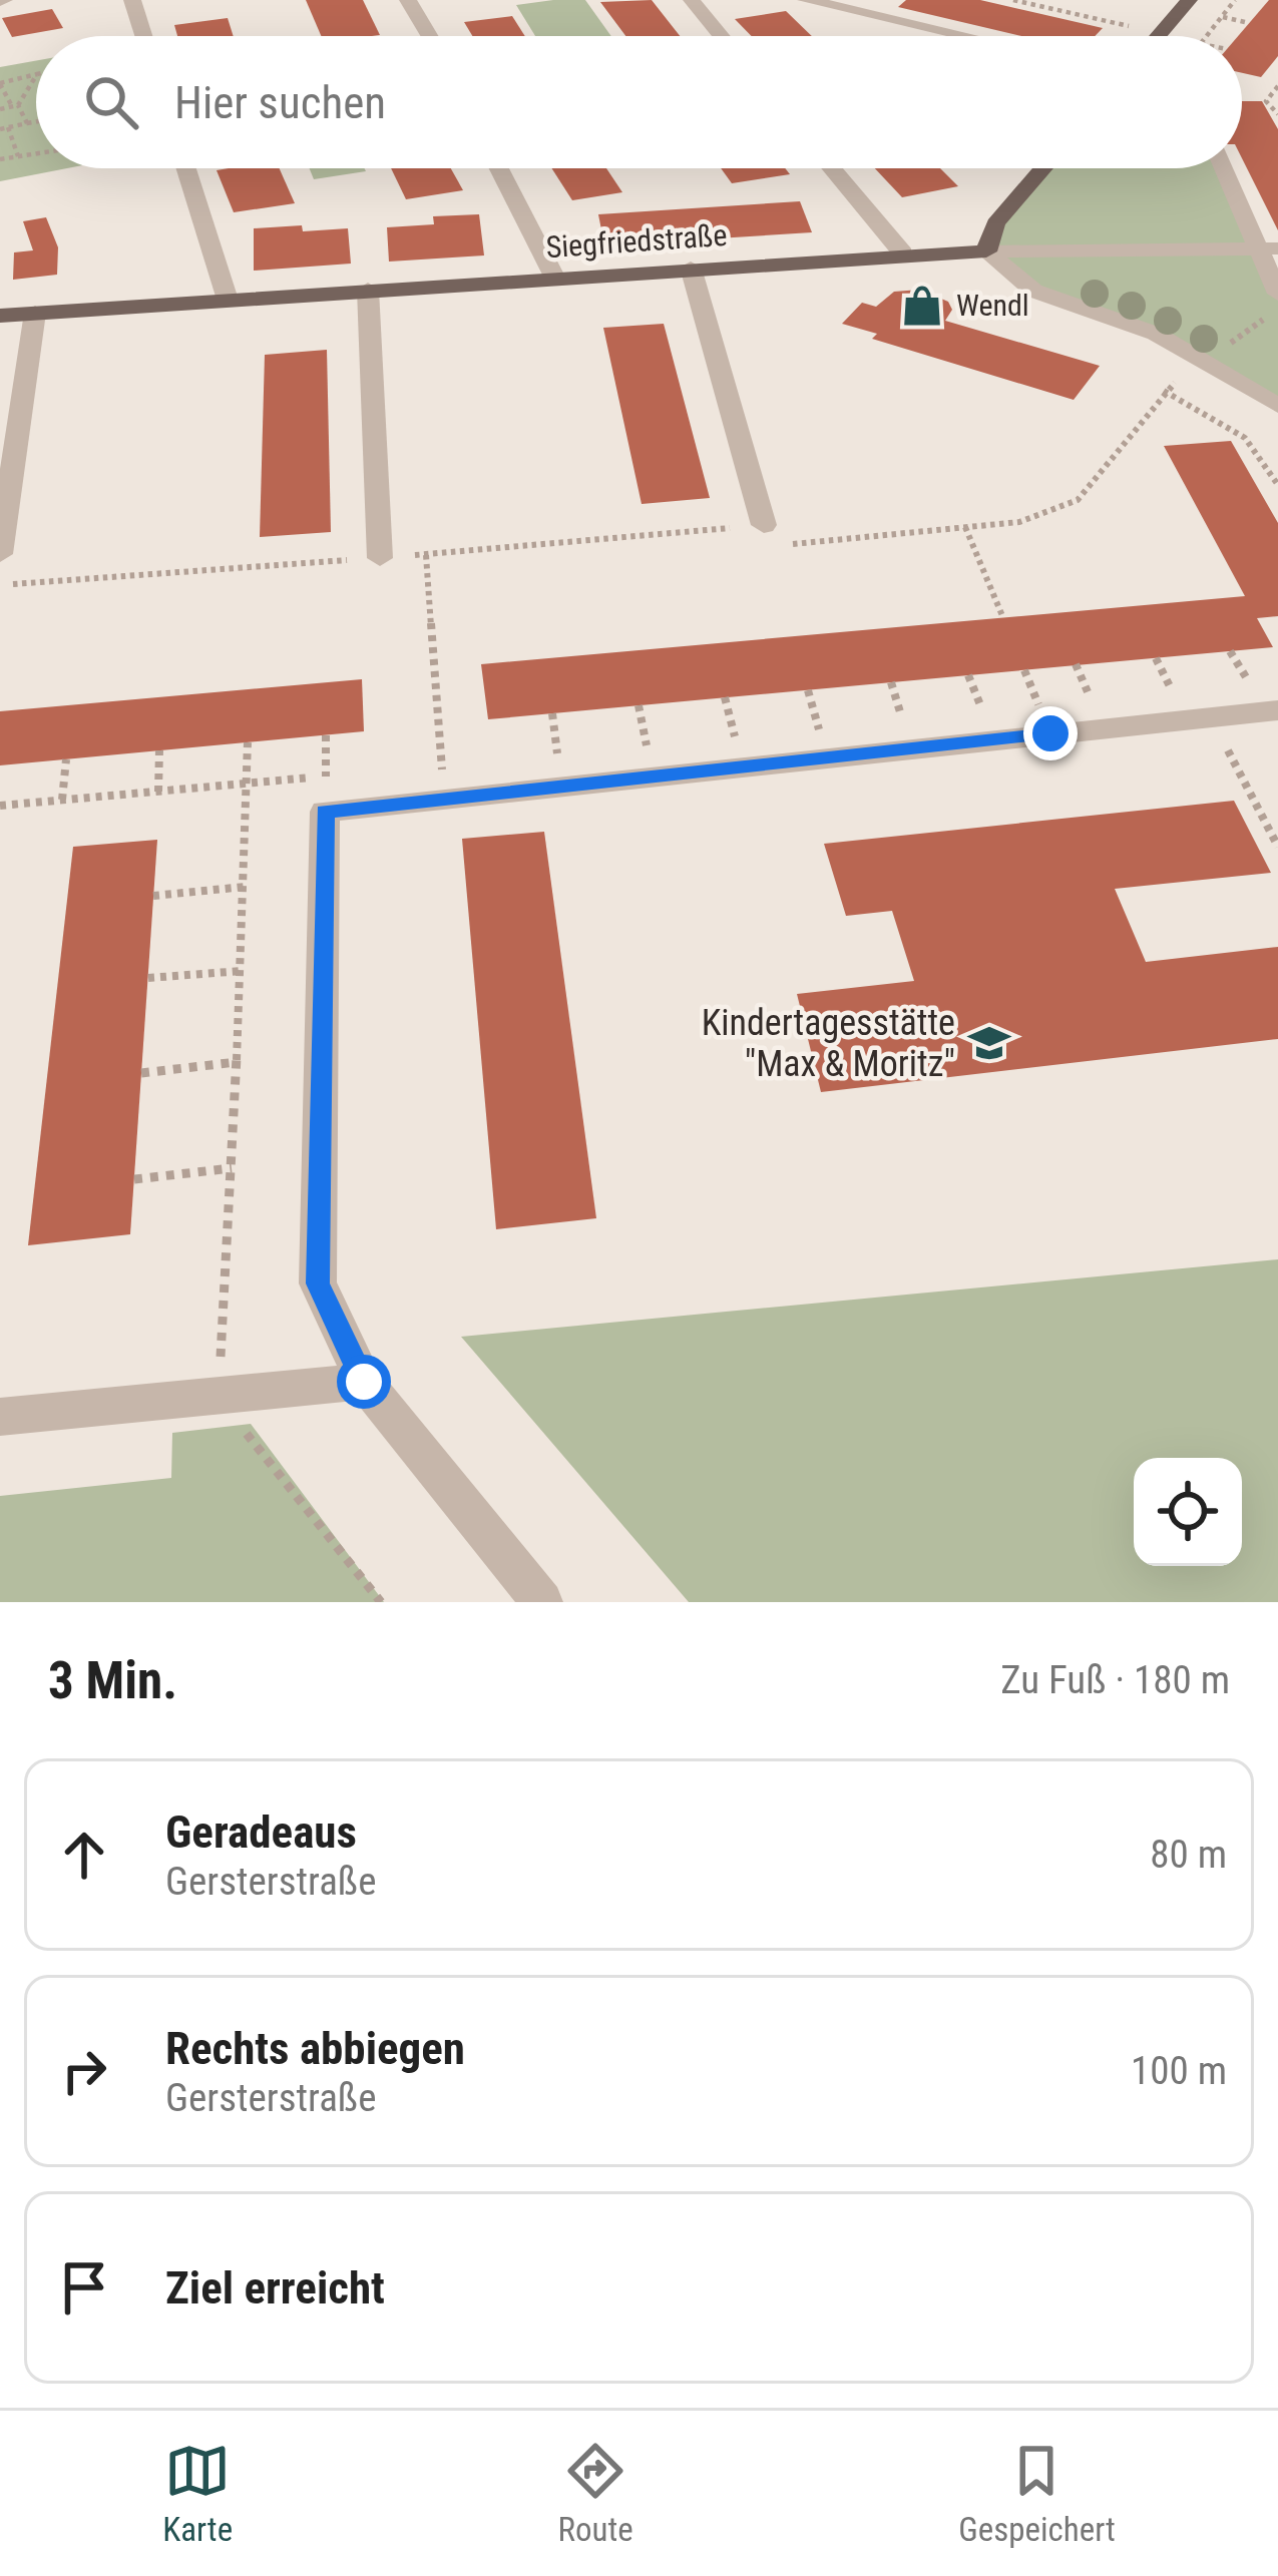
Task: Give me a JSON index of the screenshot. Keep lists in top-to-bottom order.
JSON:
{
  "streets": {
    "main road": ["Siegfriedstraße"]
  },
  "places": {
    "shop": ["Wendl"],
    "school or university": ["Kindertagesstätte \"Max & Moritz\""]
  },
  "page": {
    "search": "Hier suchen",
    "heading": ["3 Min.", "Zu Fuß · 180 m"],
    "list": [
      ["Geradeaus", "Gersterstraße", "80 m"],
      ["Rechts abbiegen", "Gersterstraße", "100 m"],
      "Ziel erreicht"
    ],
    "nav": ["Karte", "Route", "Gespeichert"]
  }
}
